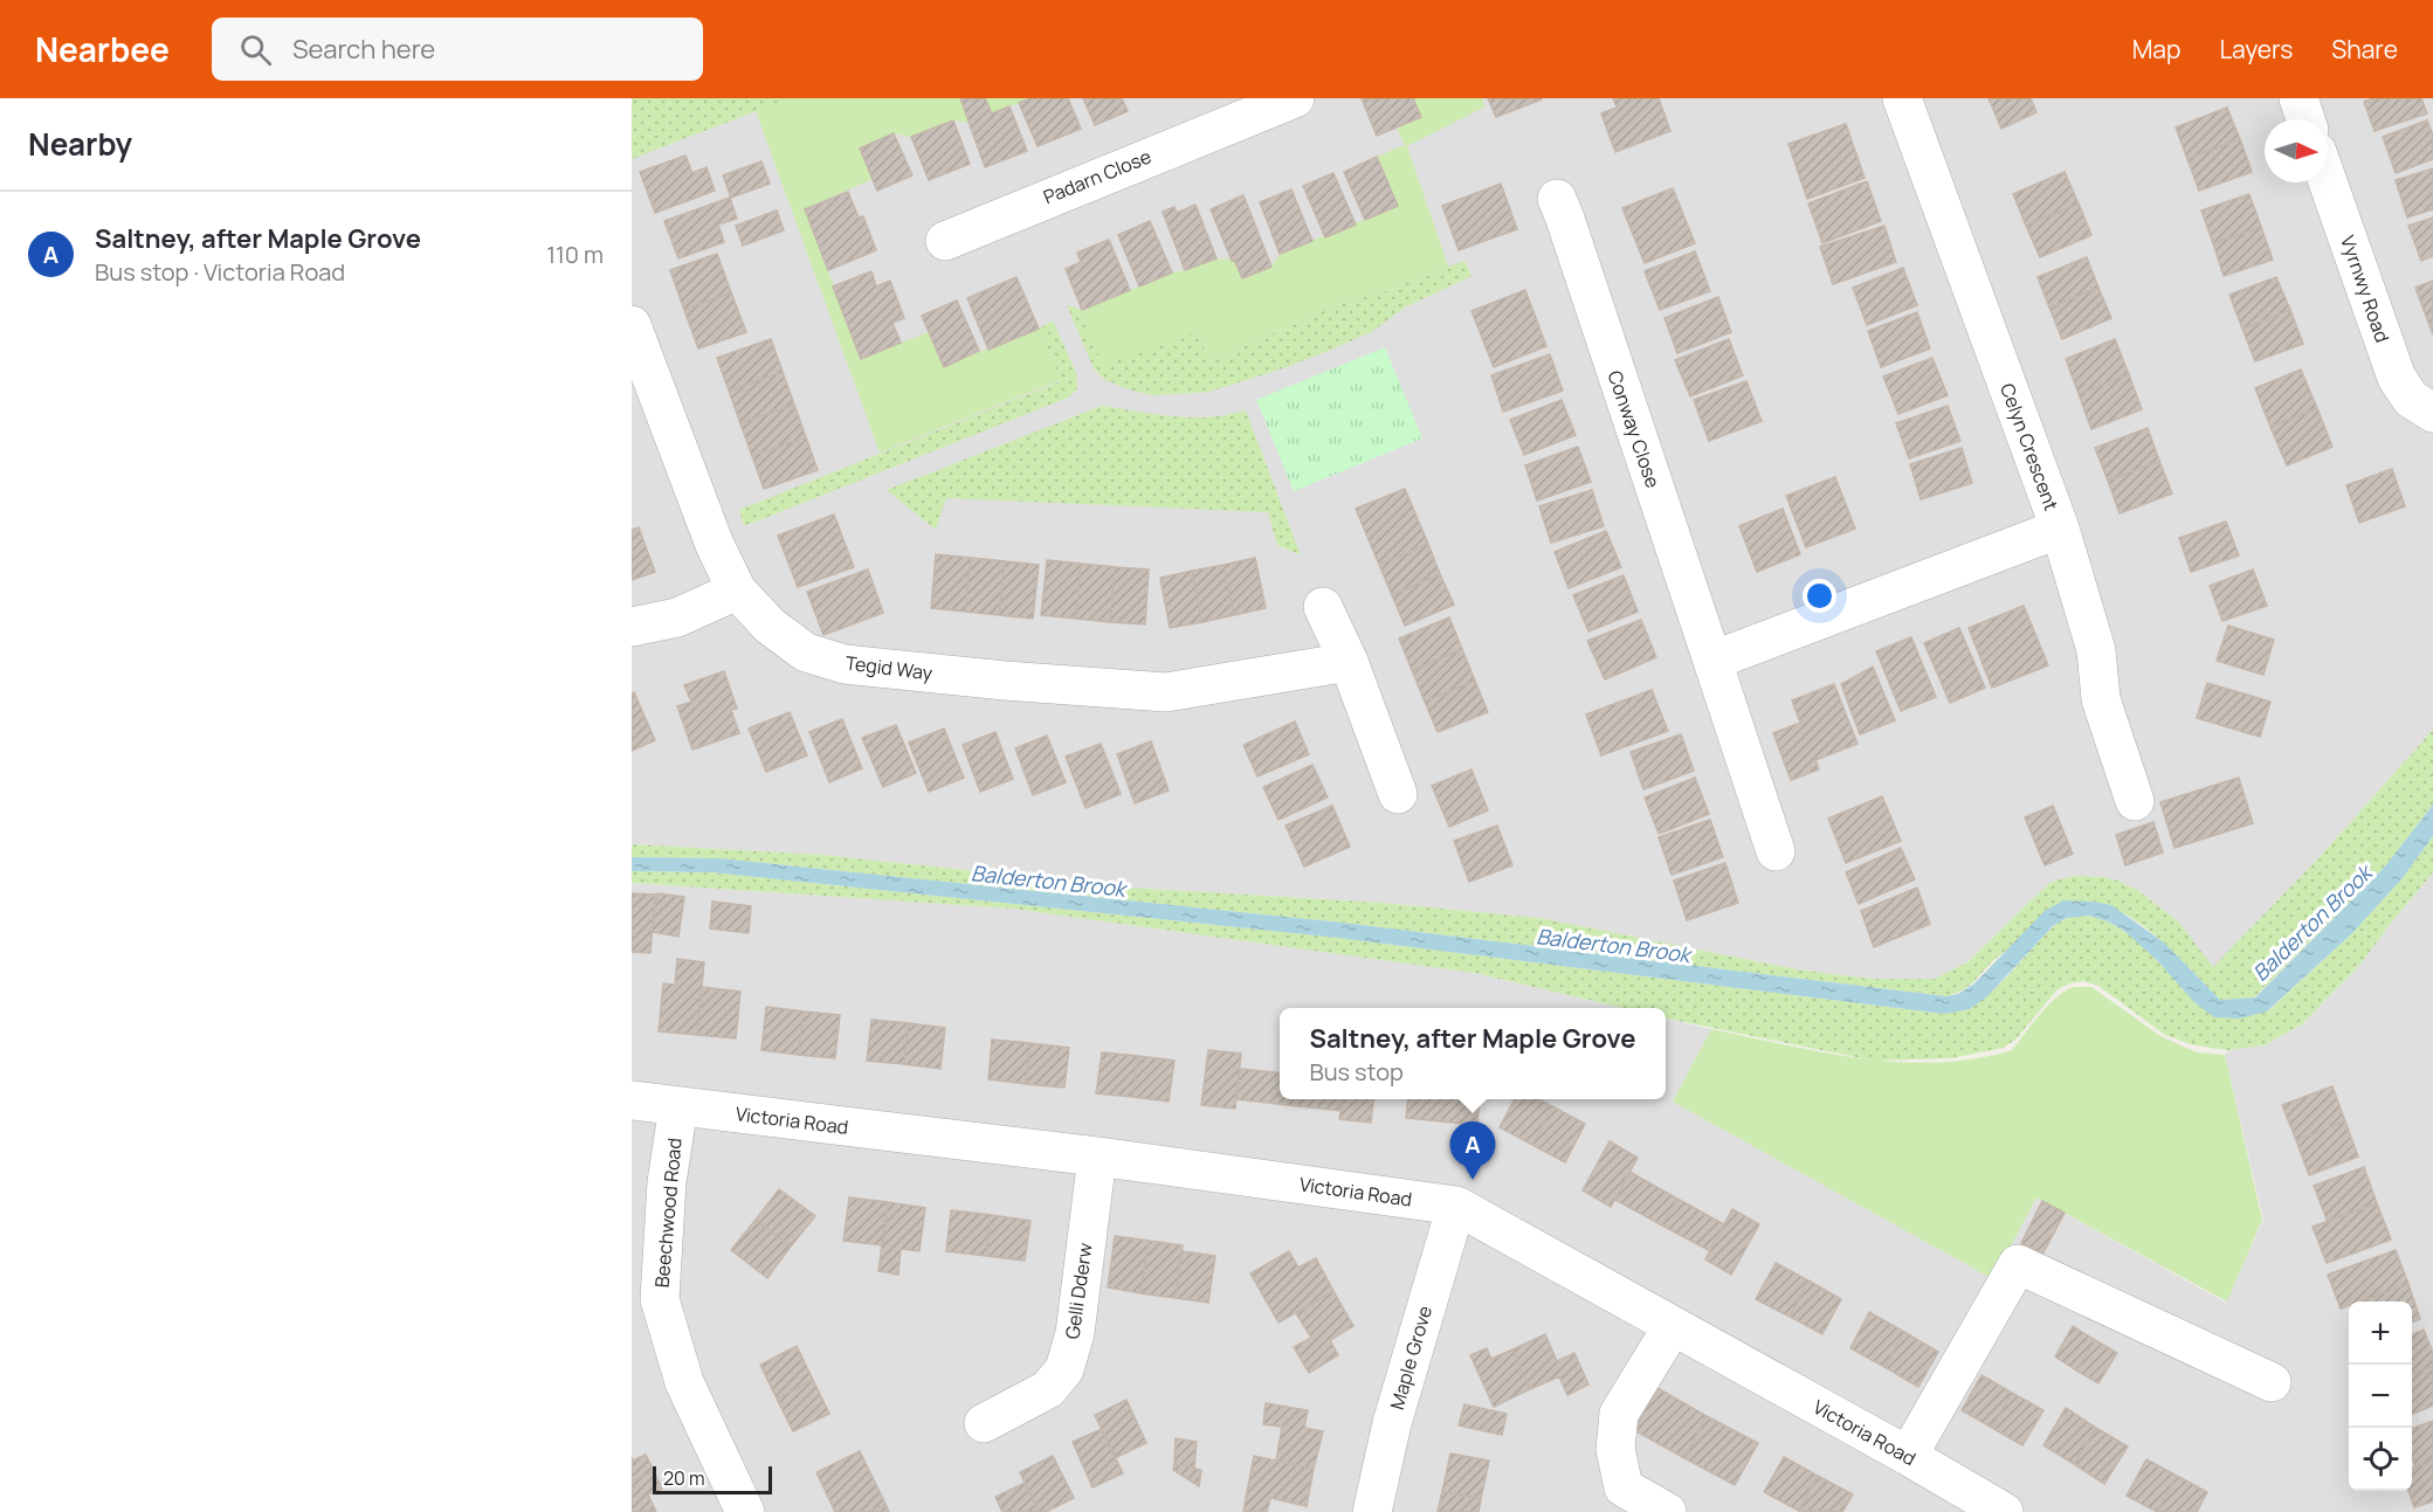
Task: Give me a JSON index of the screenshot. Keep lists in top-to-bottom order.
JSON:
{
  "streets": {
    "street": [
      "Padarn Close",
      "Vyrnwy Road",
      "Conway Close",
      "Celyn Crescent",
      "Tegid Way",
      "Victoria Road",
      "Beechwood Road",
      "Gelli Dderw",
      "Maple Grove"
    ]
  },
  "crossings": [
    ["Victoria Road", "Beechwood Road"],
    ["Victoria Road", "Gelli Dderw"],
    ["Victoria Road", "Maple Grove"]
  ],
  "water": ["Balderton Brook"],
  "scale_bar": "20 m",
  "north": "right",
  "page": {
    "header": "Nearbee",
    "search": "Search here",
    "nav": ["Map", "Layers", "Share"],
    "heading": "Nearby",
    "list": [
      {
        "mark": "A",
        "name": "Saltney, after Maple Grove",
        "note": "Bus stop · Victoria Road",
        "value": "110 m"
      }
    ],
    "popup": ["Saltney, after Maple Grove", "Bus stop"],
    "pins": "A",
    "map_buttons": ["+", "−"],
    "scale": "20 m"
  }
}
